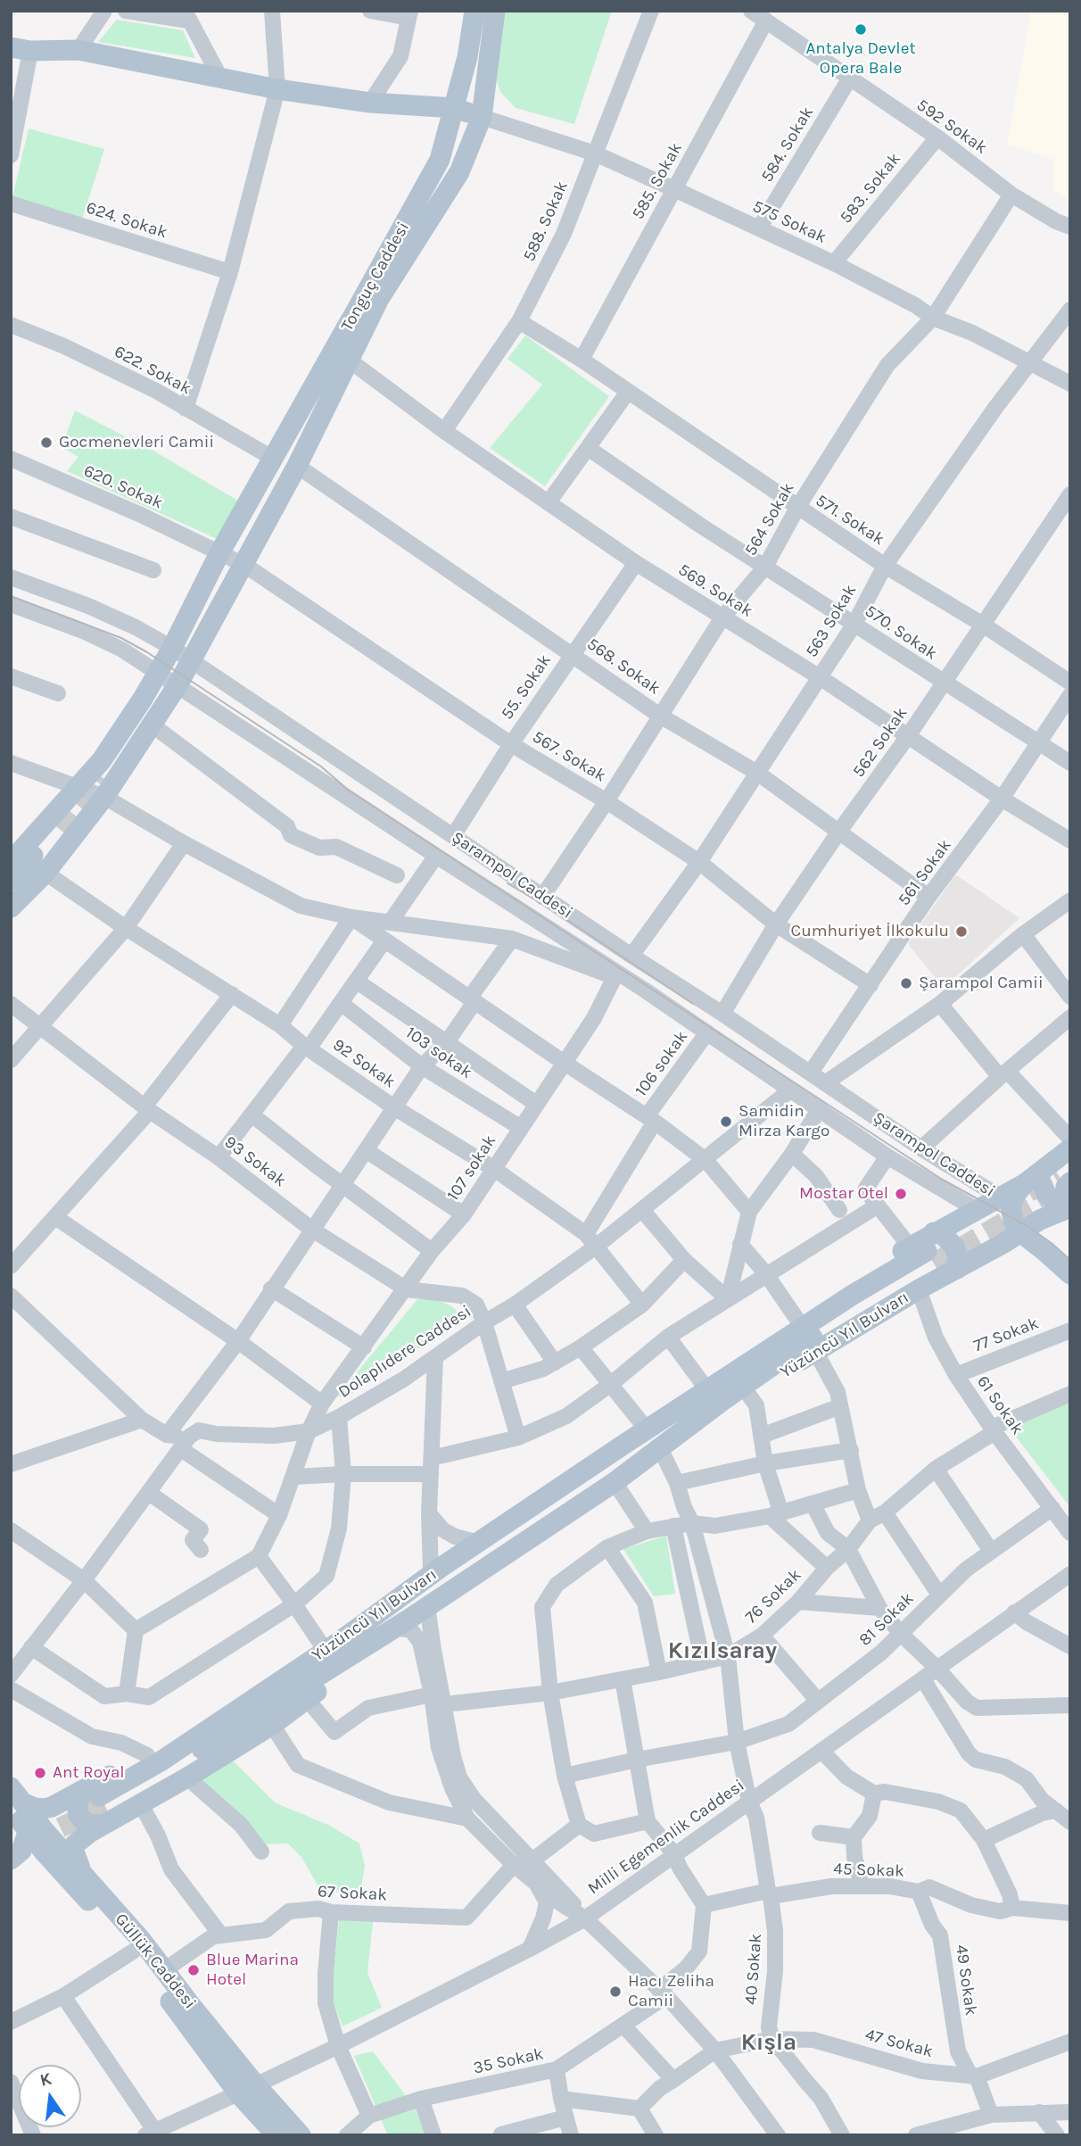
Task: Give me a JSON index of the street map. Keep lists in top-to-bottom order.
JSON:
{
  "streets": {
    "main road": ["Tonguç Caddesi", "Yüzüncü Yıl Bulvarı", "Güllük Caddesi"],
    "street": [
      "592 Sokak",
      "584. Sokak",
      "585. Sokak",
      "583. Sokak",
      "624. Sokak",
      "588. Sokak",
      "575 Sokak",
      "622. Sokak",
      "620. Sokak",
      "564 Sokak",
      "571. Sokak",
      "569. Sokak",
      "563 Sokak",
      "570. Sokak",
      "568. Sokak",
      "55. Sokak",
      "562 Sokak",
      "567. Sokak",
      "561 Sokak",
      "Şarampol Caddesi",
      "103 sokak",
      "92 Sokak",
      "106 sokak",
      "93 Sokak",
      "107 sokak",
      "77 Sokak",
      "Dolaplıdere Caddesi",
      "61 Sokak",
      "76 Sokak",
      "81 Sokak",
      "Milli Egemenlik Caddesi",
      "45 Sokak",
      "67 Sokak",
      "40 Sokak",
      "49 Sokak",
      "47 Sokak",
      "35 Sokak"
    ]
  },
  "crossings": [
    ["592 Sokak", "584. Sokak"],
    ["592 Sokak", "585. Sokak"],
    ["592 Sokak", "583. Sokak"],
    ["592 Sokak", "564 Sokak"],
    ["584. Sokak", "575 Sokak"],
    ["585. Sokak", "575 Sokak"],
    ["585. Sokak", "571. Sokak"],
    ["583. Sokak", "575 Sokak"],
    ["588. Sokak", "575 Sokak"],
    ["588. Sokak", "571. Sokak"],
    ["588. Sokak", "569. Sokak"],
    ["575 Sokak", "564 Sokak"],
    ["575 Sokak", "563 Sokak"],
    ["Tonguç Caddesi", "569. Sokak"],
    ["620. Sokak", "567. Sokak"],
    ["564 Sokak", "571. Sokak"],
    ["564 Sokak", "569. Sokak"],
    ["564 Sokak", "570. Sokak"],
    ["564 Sokak", "568. Sokak"],
    ["564 Sokak", "567. Sokak"],
    ["564 Sokak", "Şarampol Caddesi"],
    ["571. Sokak", "563 Sokak"],
    ["571. Sokak", "562 Sokak"],
    ["569. Sokak", "563 Sokak"],
    ["569. Sokak", "55. Sokak"],
    ["569. Sokak", "562 Sokak"],
    ["569. Sokak", "561 Sokak"],
    ["563 Sokak", "570. Sokak"],
    ["563 Sokak", "568. Sokak"],
    ["563 Sokak", "567. Sokak"],
    ["563 Sokak", "Şarampol Caddesi"],
    ["570. Sokak", "562 Sokak"],
    ["570. Sokak", "561 Sokak"],
    ["568. Sokak", "55. Sokak"],
    ["568. Sokak", "562 Sokak"],
    ["568. Sokak", "561 Sokak"],
    ["55. Sokak", "567. Sokak"],
    ["55. Sokak", "Şarampol Caddesi"],
    ["562 Sokak", "567. Sokak"],
    ["562 Sokak", "Şarampol Caddesi"],
    ["567. Sokak", "561 Sokak"],
    ["561 Sokak", "Şarampol Caddesi"],
    ["Şarampol Caddesi", "106 sokak"],
    ["Şarampol Caddesi", "Yüzüncü Yıl Bulvarı"],
    ["Şarampol Caddesi", "Dolaplıdere Caddesi"],
    ["103 sokak", "107 sokak"],
    ["92 Sokak", "106 sokak"],
    ["92 Sokak", "107 sokak"],
    ["92 Sokak", "Dolaplıdere Caddesi"],
    ["106 sokak", "Dolaplıdere Caddesi"],
    ["93 Sokak", "107 sokak"],
    ["93 Sokak", "Dolaplıdere Caddesi"],
    ["107 sokak", "Dolaplıdere Caddesi"],
    ["Yüzüncü Yıl Bulvarı", "61 Sokak"],
    ["Yüzüncü Yıl Bulvarı", "40 Sokak"],
    ["77 Sokak", "61 Sokak"],
    ["61 Sokak", "76 Sokak"],
    ["61 Sokak", "81 Sokak"],
    ["76 Sokak", "40 Sokak"],
    ["81 Sokak", "40 Sokak"],
    ["Milli Egemenlik Caddesi", "Güllük Caddesi"],
    ["Milli Egemenlik Caddesi", "40 Sokak"],
    ["45 Sokak", "40 Sokak"],
    ["45 Sokak", "49 Sokak"],
    ["45 Sokak", "35 Sokak"],
    ["67 Sokak", "Güllük Caddesi"],
    ["40 Sokak", "47 Sokak"],
    ["49 Sokak", "47 Sokak"]
  ],
  "districts": ["Kızılsaray", "Kışla"],
  "places": [
    "Antalya Devlet Opera Bale",
    "Gocmenevleri Camii",
    "Cumhuriyet İlkokulu",
    "Şarampol Camii",
    "Samidin Mirza Kargo",
    "Mostar Otel",
    "Ant Royal",
    "Blue Marina Hotel",
    "Hacı Zeliha Camii"
  ],
  "north": "top"
}
